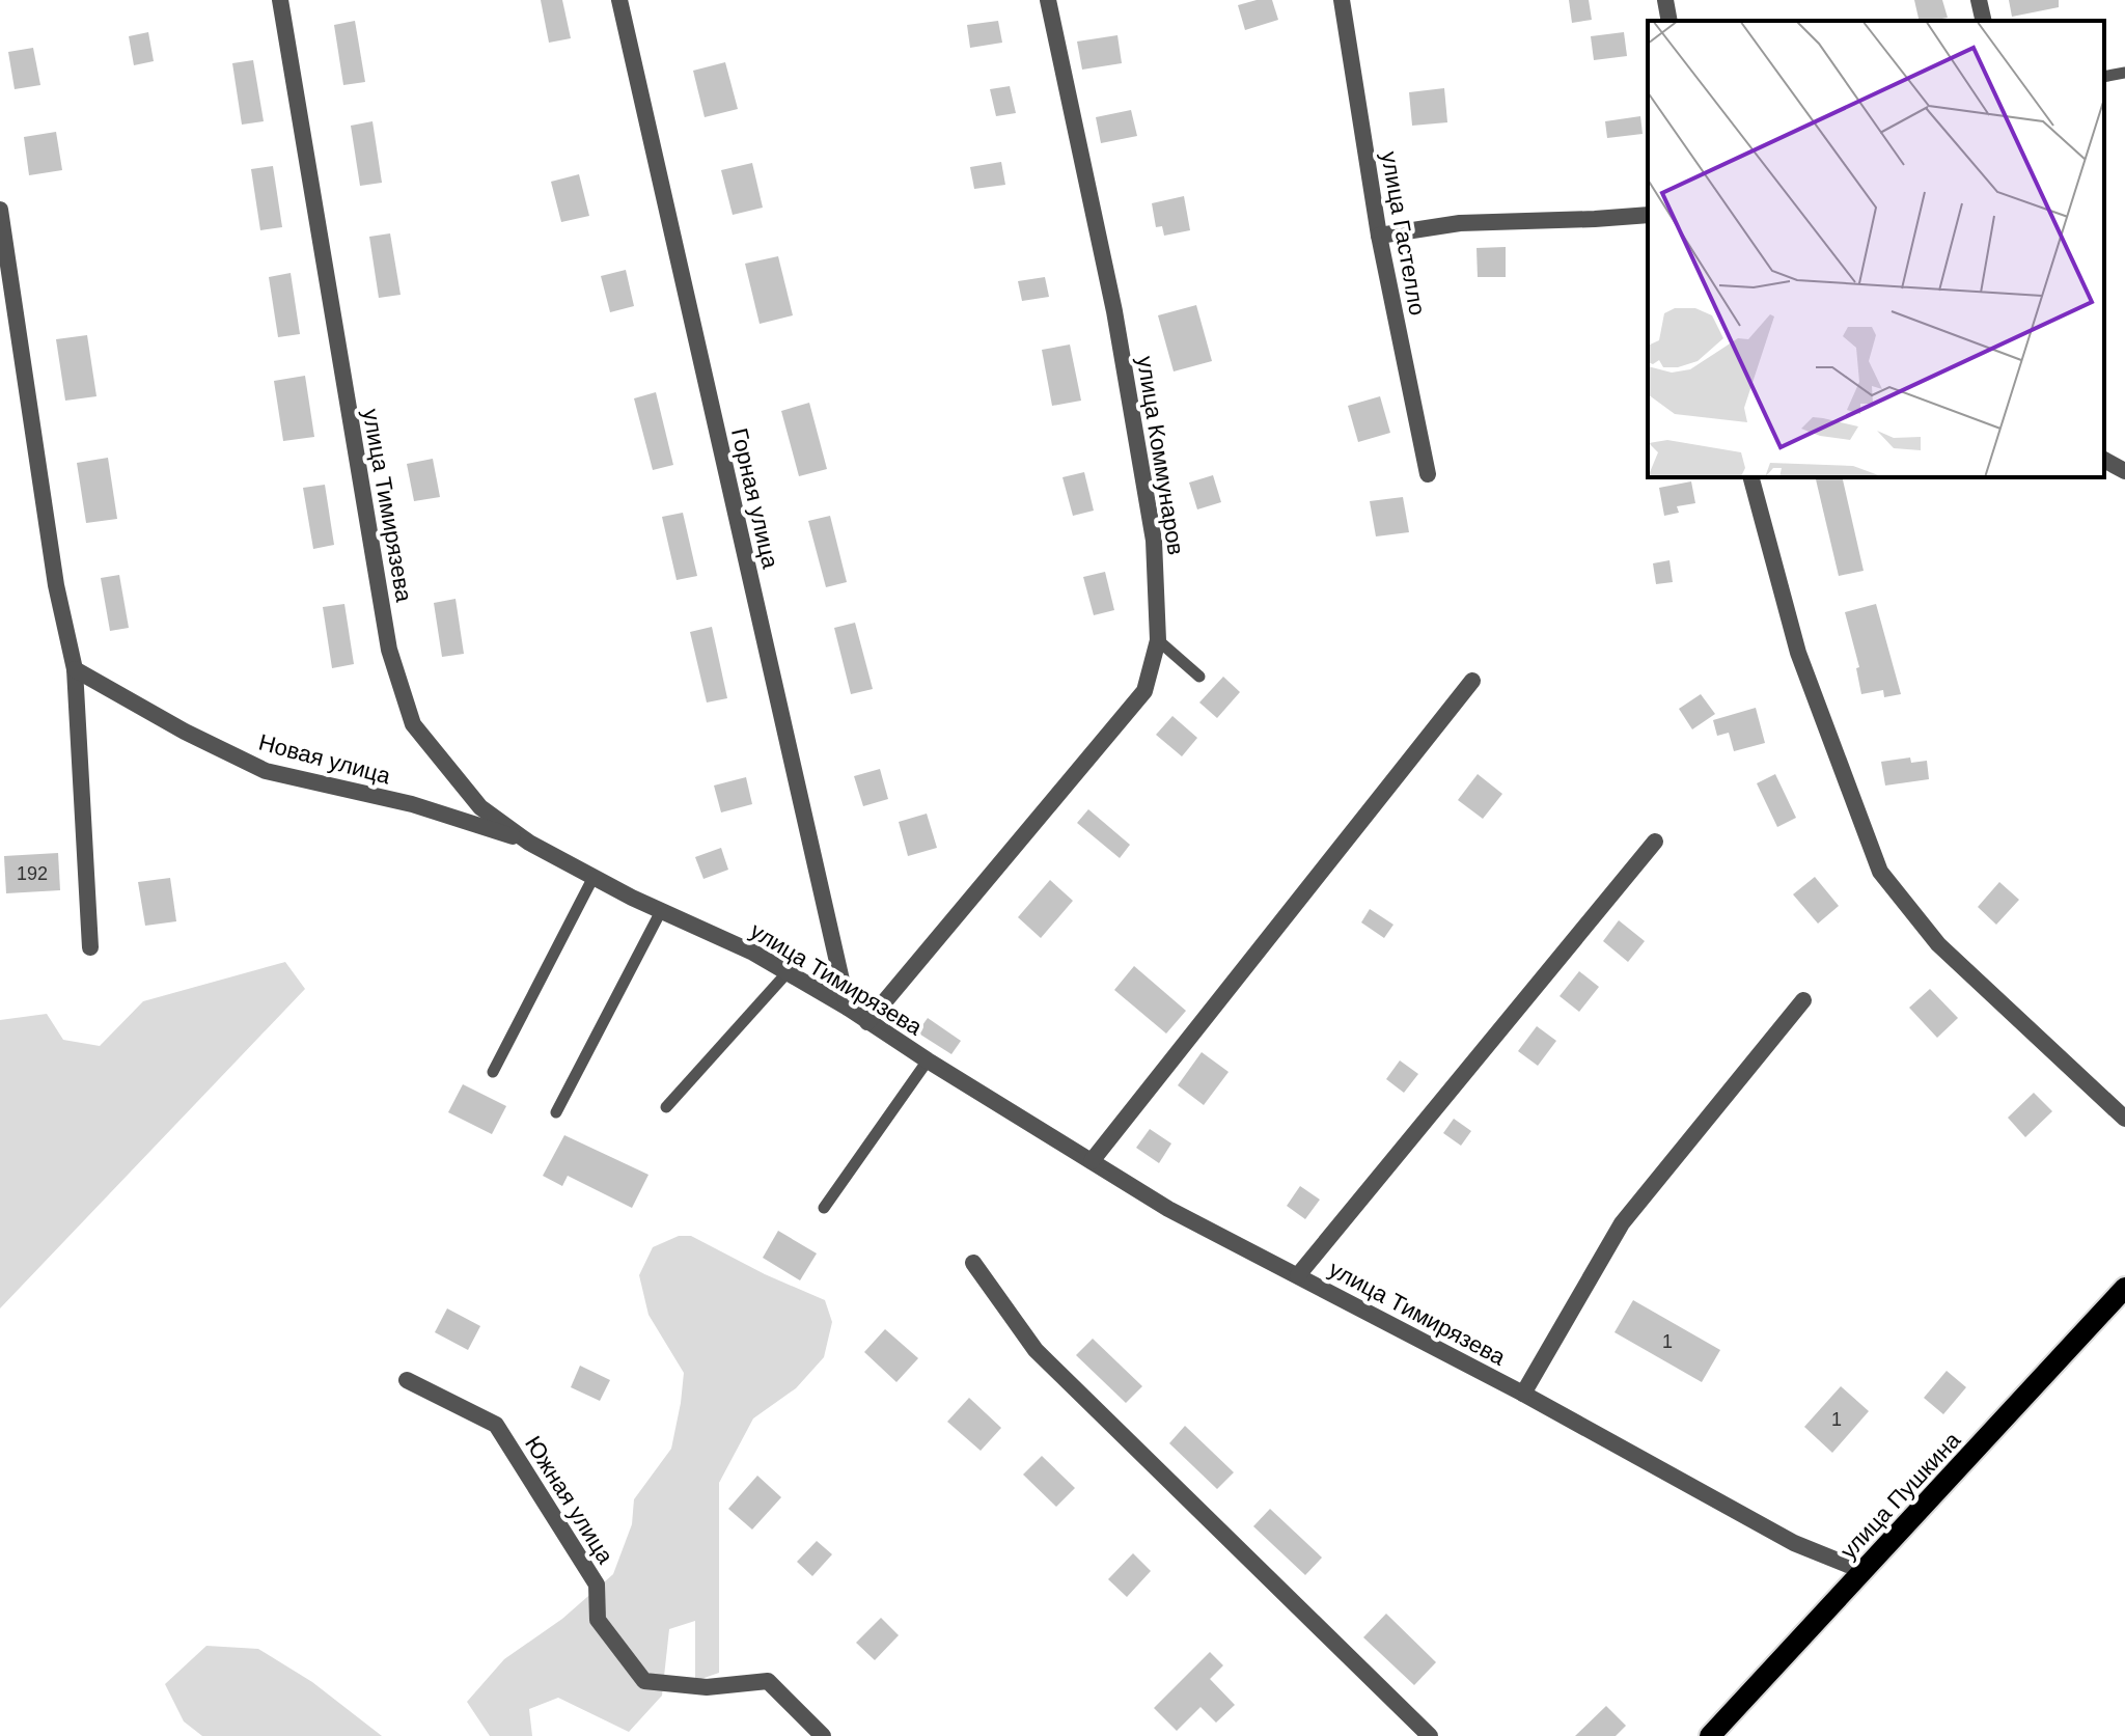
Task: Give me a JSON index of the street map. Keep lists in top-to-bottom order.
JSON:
{
  "streets": {
    "main road": ["улица Пушкина"],
    "street": [
      "улица Гастелло",
      "улица Коммунаров",
      "Горная улица",
      "улица Тимирязева",
      "Новая улица",
      "Южная улица"
    ]
  },
  "crossings": [
    ["улица Коммунаров", "улица Тимирязева"],
    ["Горная улица", "улица Тимирязева"],
    ["улица Тимирязева", "Новая улица"],
    ["улица Тимирязева", "улица Пушкина"]
  ],
  "house_numbers": ["192", "1", "1"]
}
